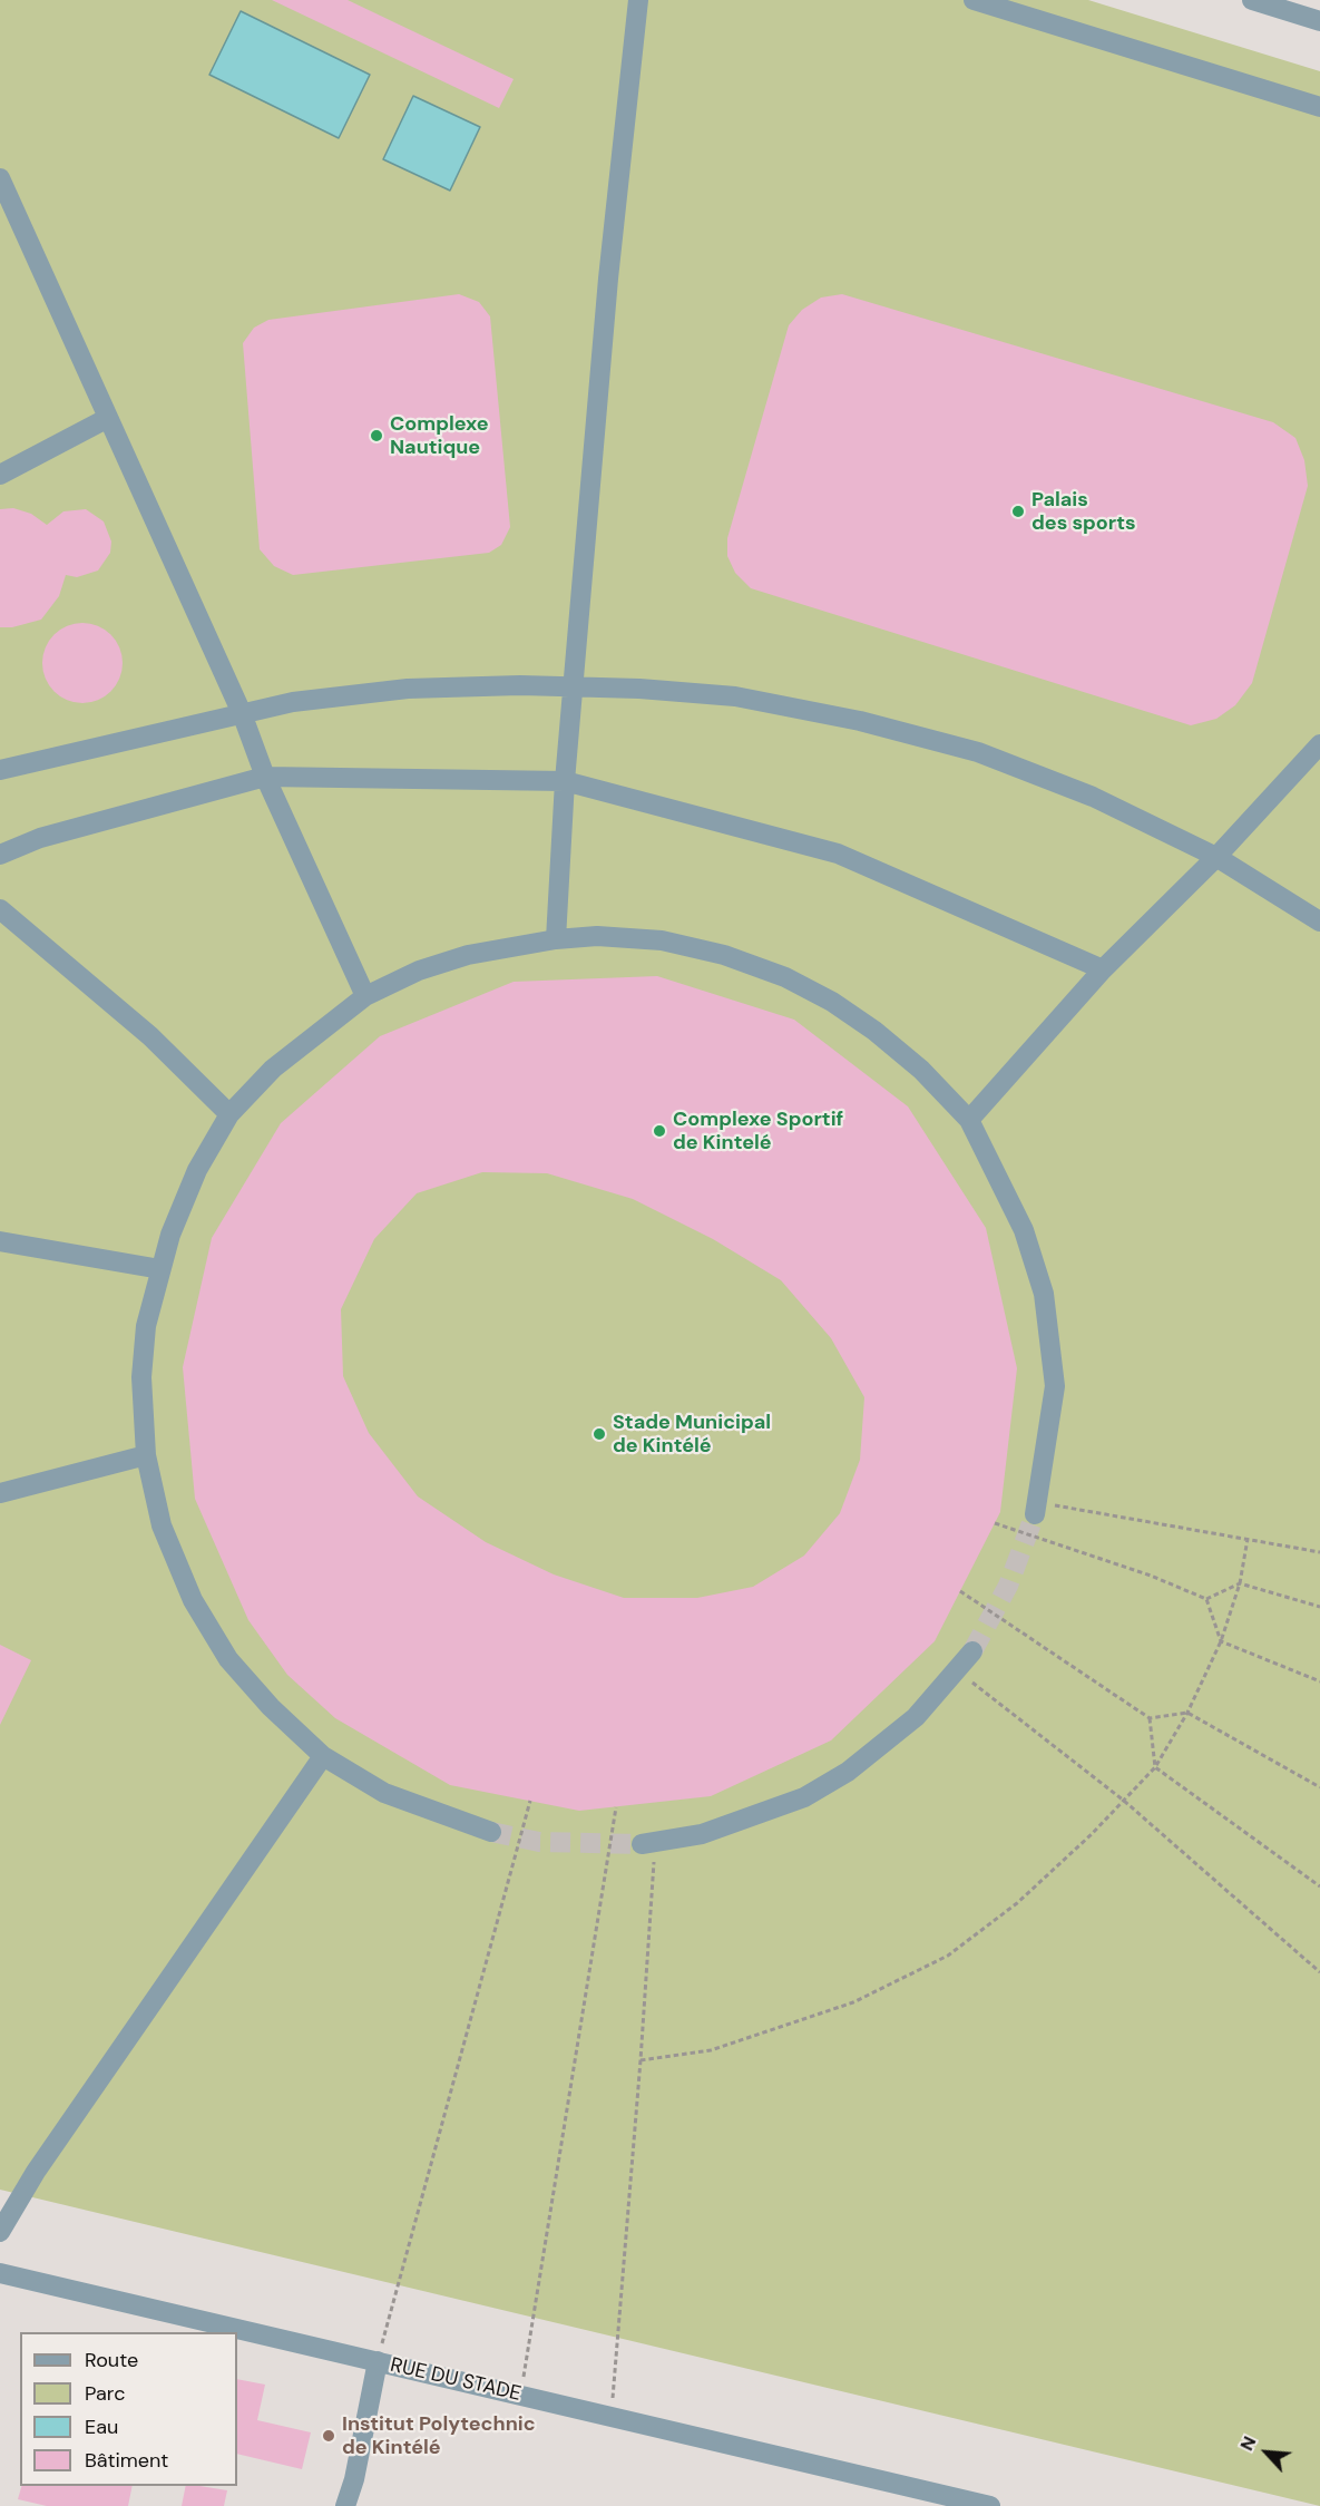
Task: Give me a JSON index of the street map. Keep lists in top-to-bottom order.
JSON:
{
  "streets": {
    "street": ["RUE DU STADE"]
  },
  "places": [
    "Complexe Nautique",
    "Palais des sports",
    "Complexe Sportif de Kintelé",
    "Stade Municipal de Kintélé",
    "Institut Polytechnic de Kintélé"
  ],
  "legend": [
    "Route",
    "Parc",
    "Eau",
    "Bâtiment"
  ],
  "north": "top left"
}
